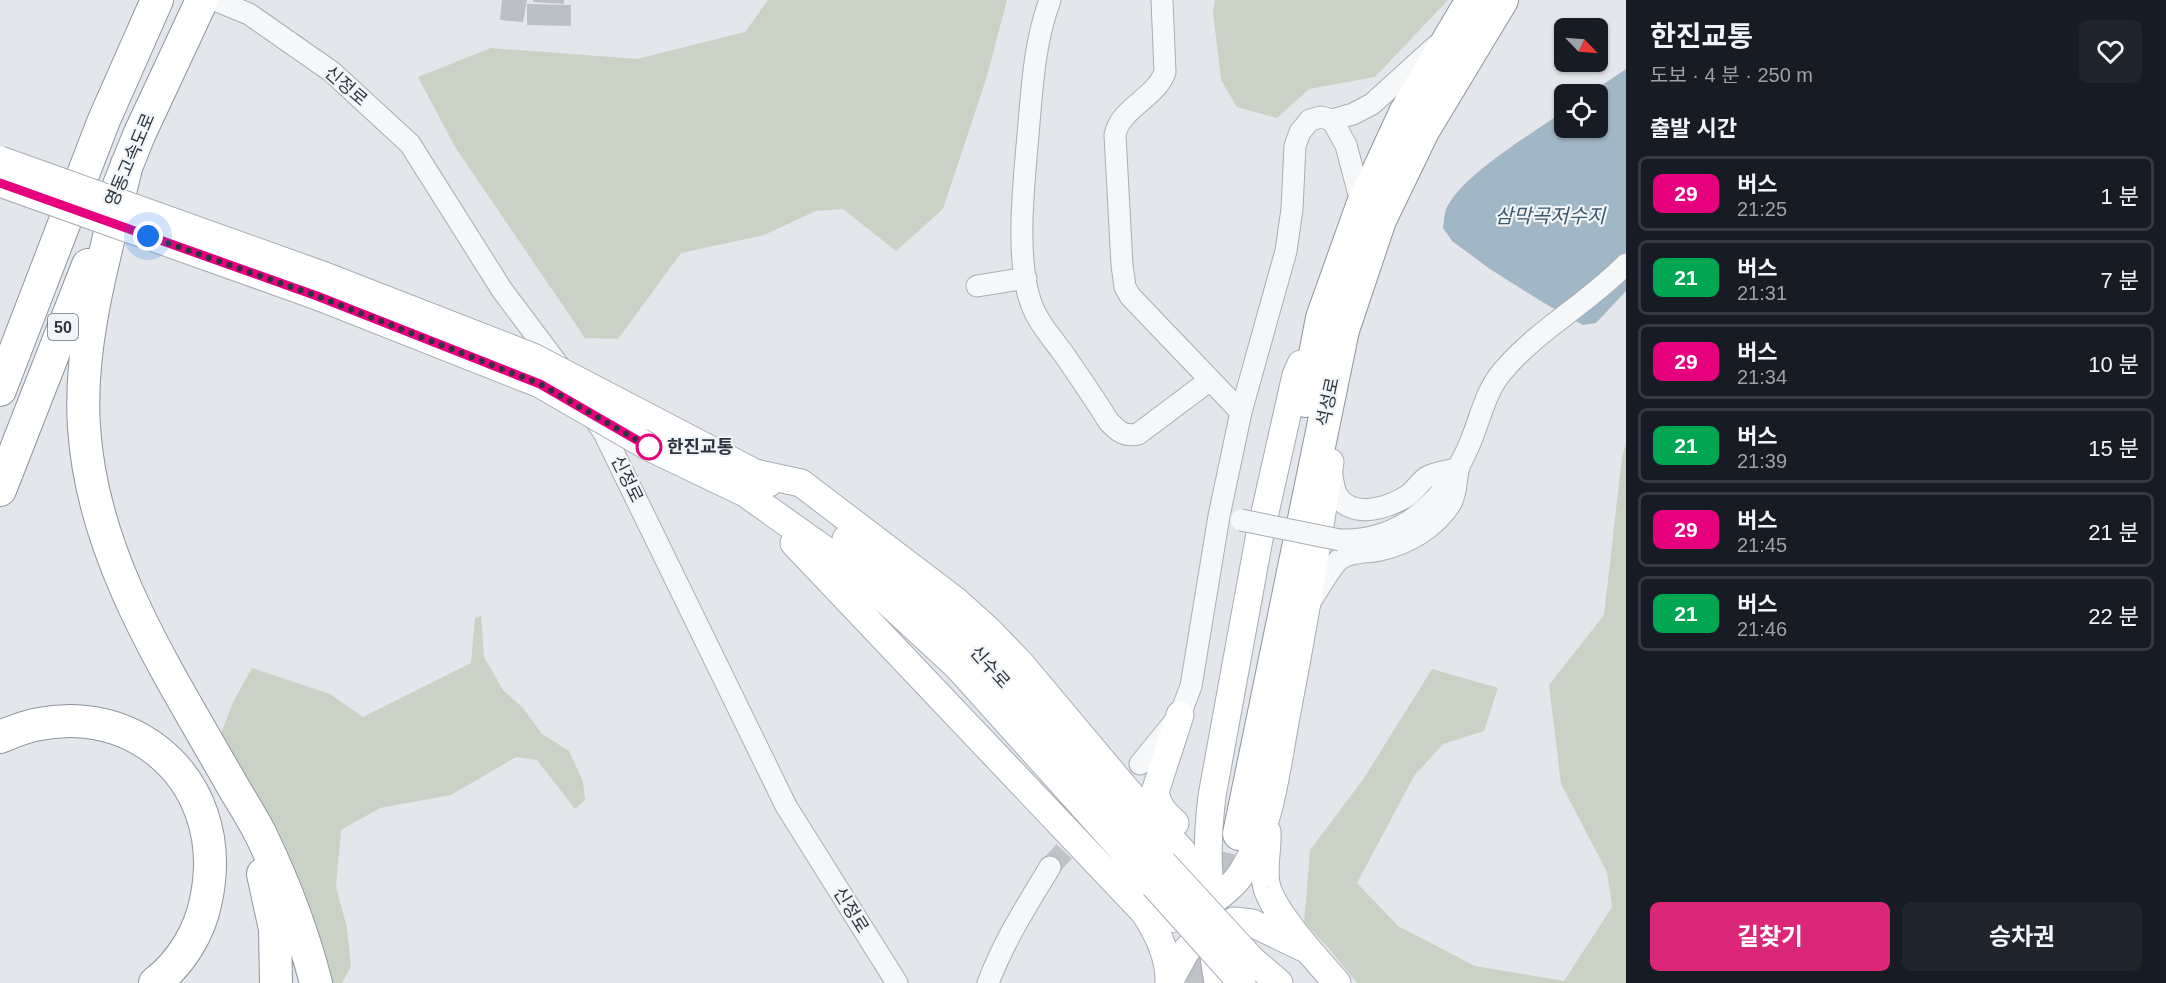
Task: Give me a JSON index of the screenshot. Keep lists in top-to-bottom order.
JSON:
{
  "streets": {
    "highway": ["영동고속도로", "50", "석성로"],
    "main road": ["신수로"],
    "street": ["신정로"]
  },
  "water": ["삼막곡저수지"],
  "places": ["한진교통"],
  "lines": ["bus line 29"],
  "north": "bottom right",
  "page": {
    "heading": [
      ["한진교통", "도보 · 4 분 · 250 m"],
      "출발 시간"
    ],
    "list": [
      {
        "mark": "29",
        "name": "버스",
        "note": "21:25",
        "value": "1 분"
      },
      {
        "mark": "21",
        "name": "버스",
        "note": "21:31",
        "value": "7 분"
      },
      {
        "mark": "29",
        "name": "버스",
        "note": "21:34",
        "value": "10 분"
      },
      {
        "mark": "21",
        "name": "버스",
        "note": "21:39",
        "value": "15 분"
      },
      {
        "mark": "29",
        "name": "버스",
        "note": "21:45",
        "value": "21 분"
      },
      {
        "mark": "21",
        "name": "버스",
        "note": "21:46",
        "value": "22 분"
      }
    ],
    "buttons": ["길찾기", "승차권"]
  }
}
